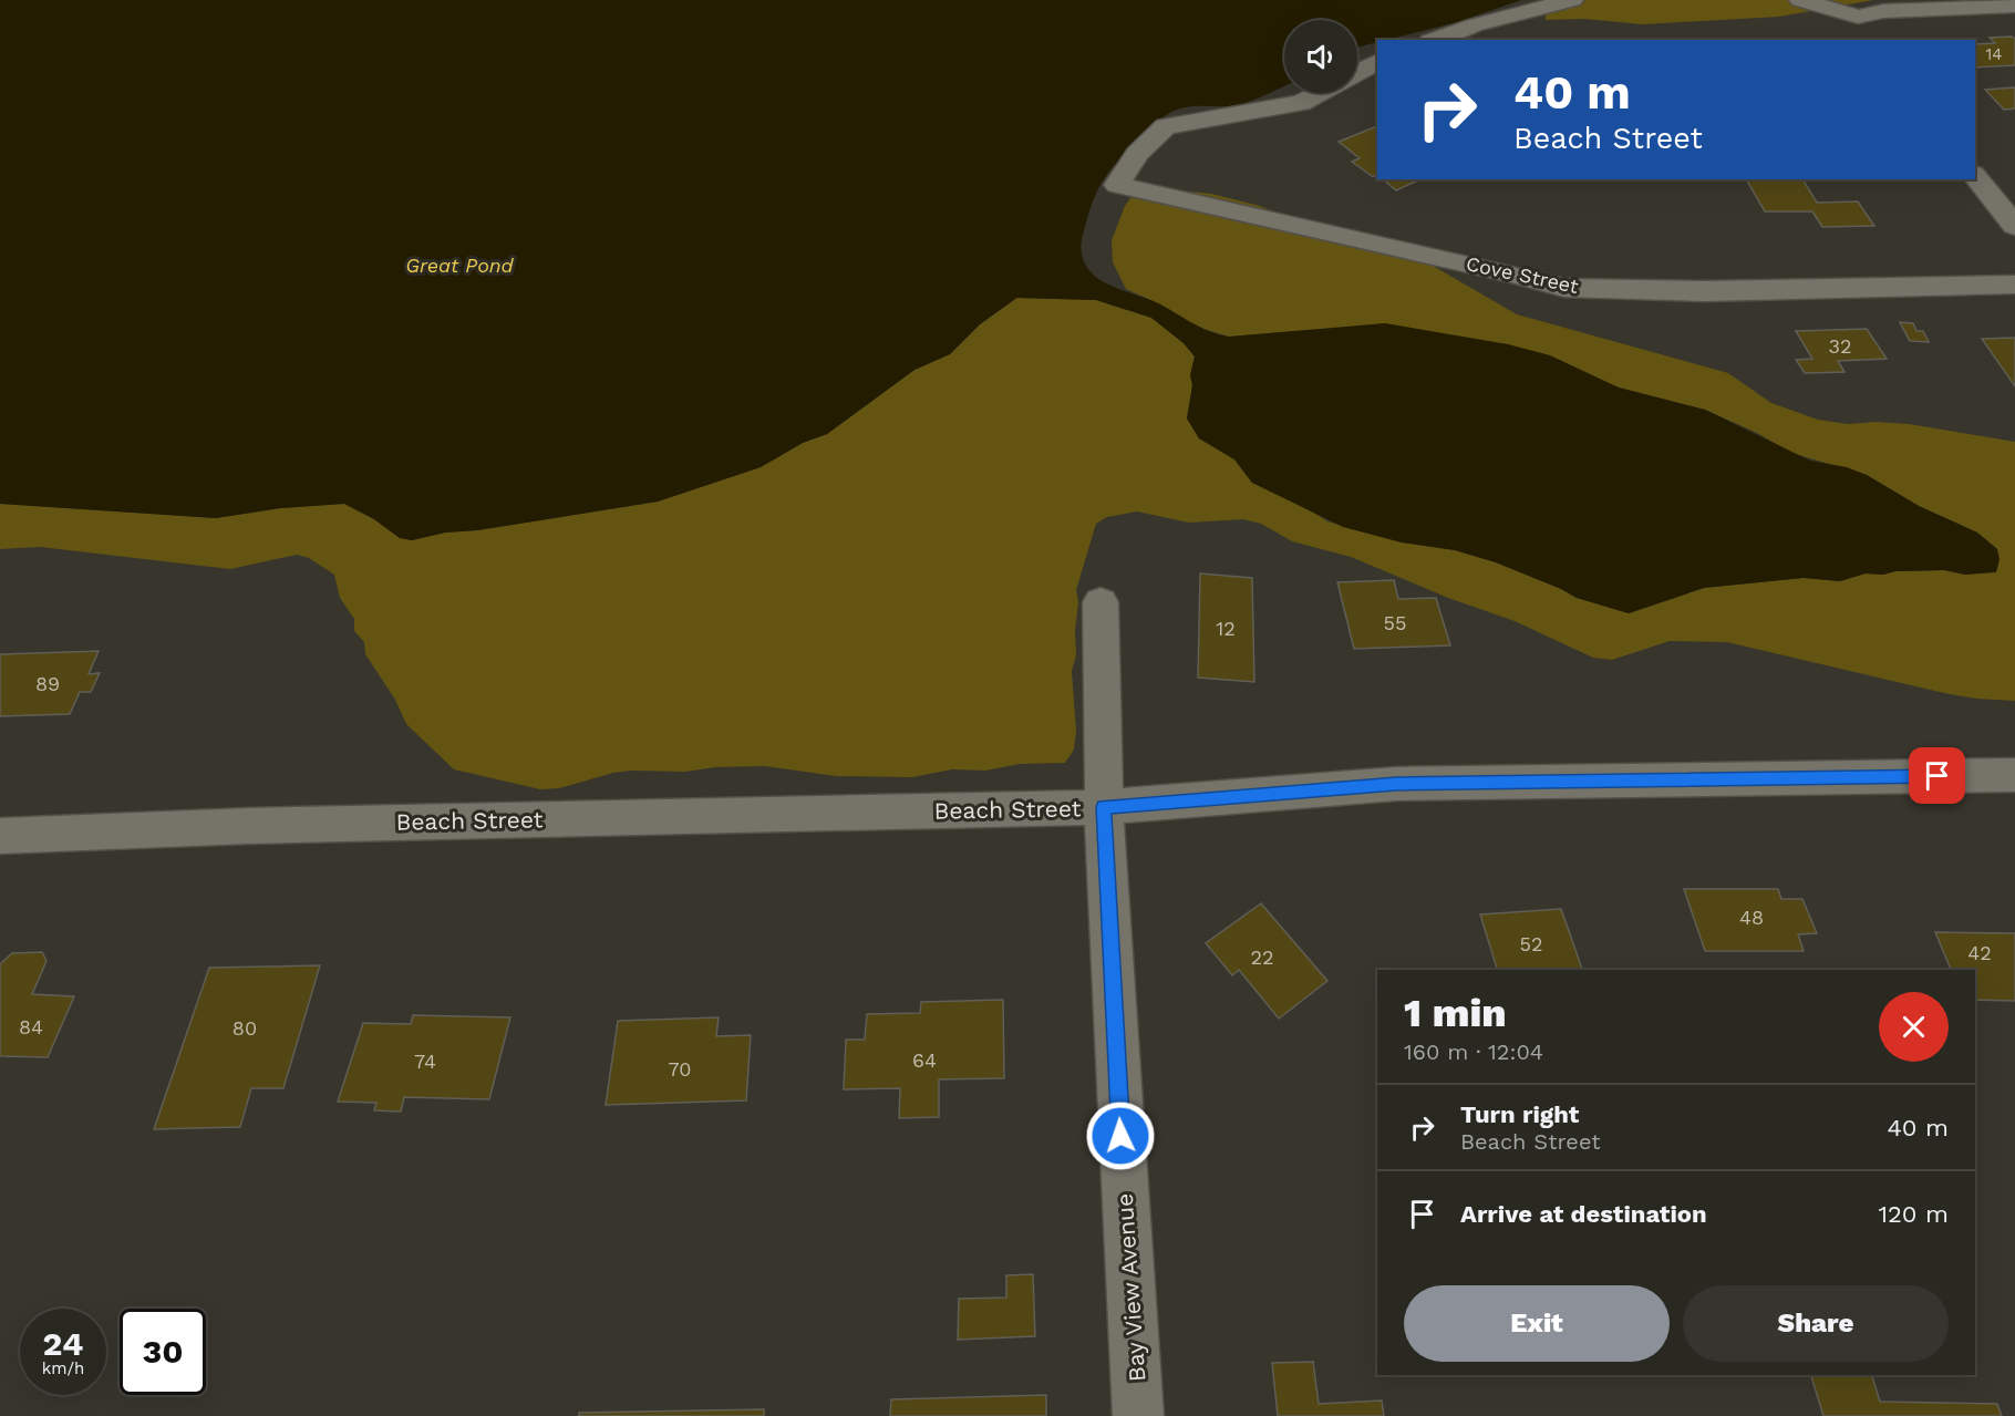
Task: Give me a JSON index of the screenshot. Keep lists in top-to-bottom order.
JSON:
{
  "streets": {
    "street": ["Cove Street", "Beach Street", "Bay View Avenue"]
  },
  "crossings": [
    ["Beach Street", "Bay View Avenue"]
  ],
  "water": ["Great Pond"],
  "house_numbers": [
    "14",
    "32",
    "55",
    "12",
    "89",
    "48",
    "52",
    "42",
    "22",
    "84",
    "80",
    "64",
    "74",
    "70"
  ],
  "page": {
    "turn": ["40 m", "Beach Street"],
    "heading": ["1 min", "160 m · 12:04"],
    "list": [
      {
        "name": "Turn right",
        "note": "Beach Street",
        "value": "40 m"
      },
      {
        "name": "Arrive at destination",
        "value": "120 m"
      }
    ],
    "buttons": ["Exit", "Share"],
    "speed": "24 km/h",
    "limit": "30"
  }
}
